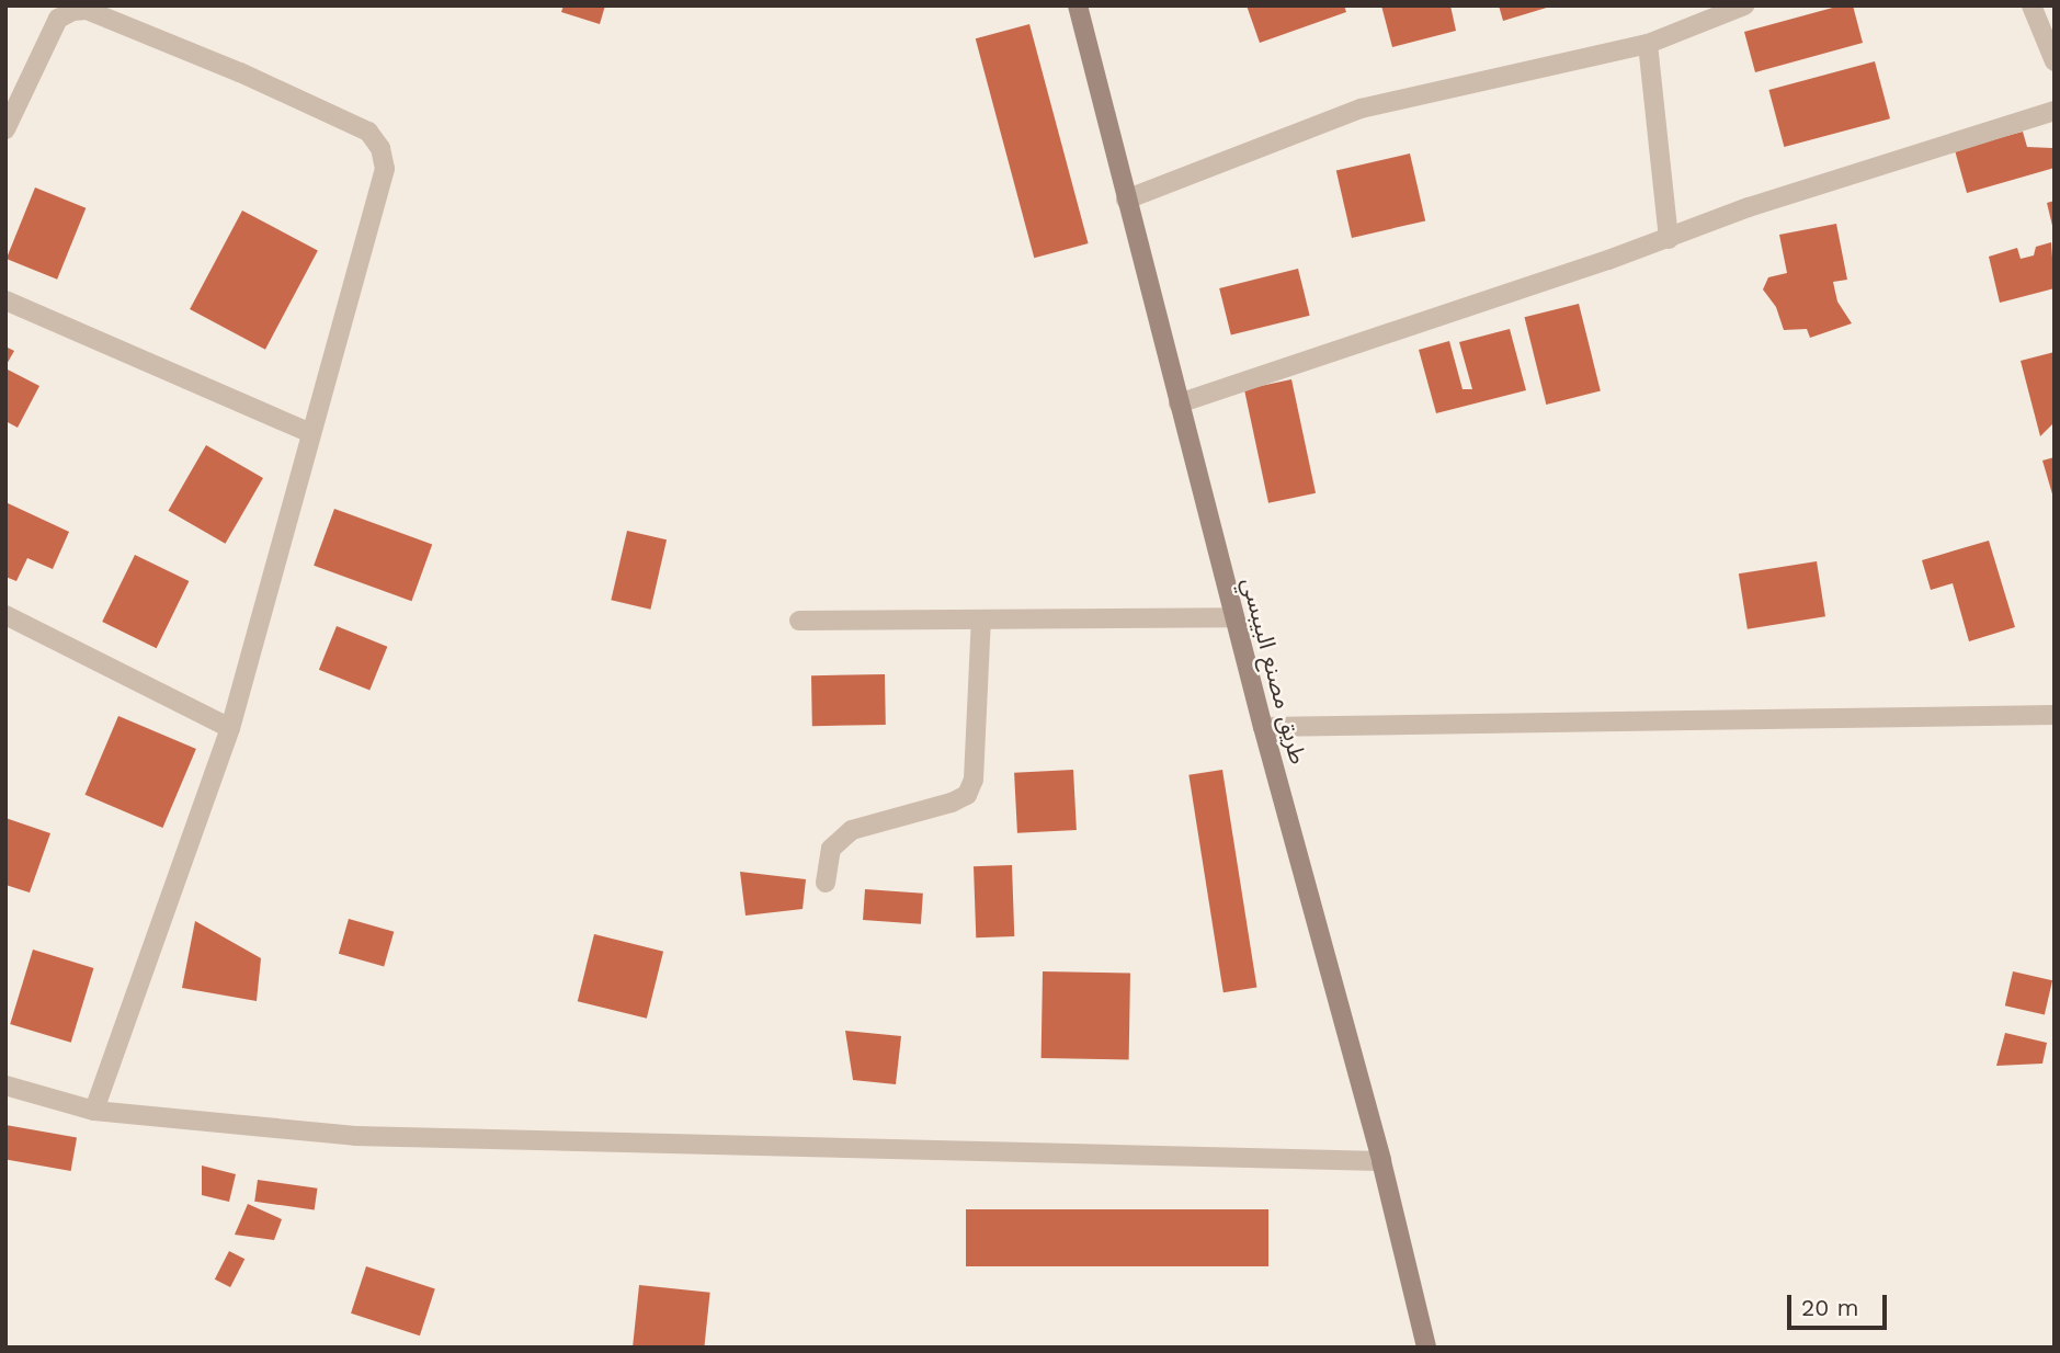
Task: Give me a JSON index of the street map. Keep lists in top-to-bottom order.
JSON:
{
  "streets": {
    "main road": ["طريق مصنع البيبسي"]
  },
  "scale_bar": "20 m"
}
